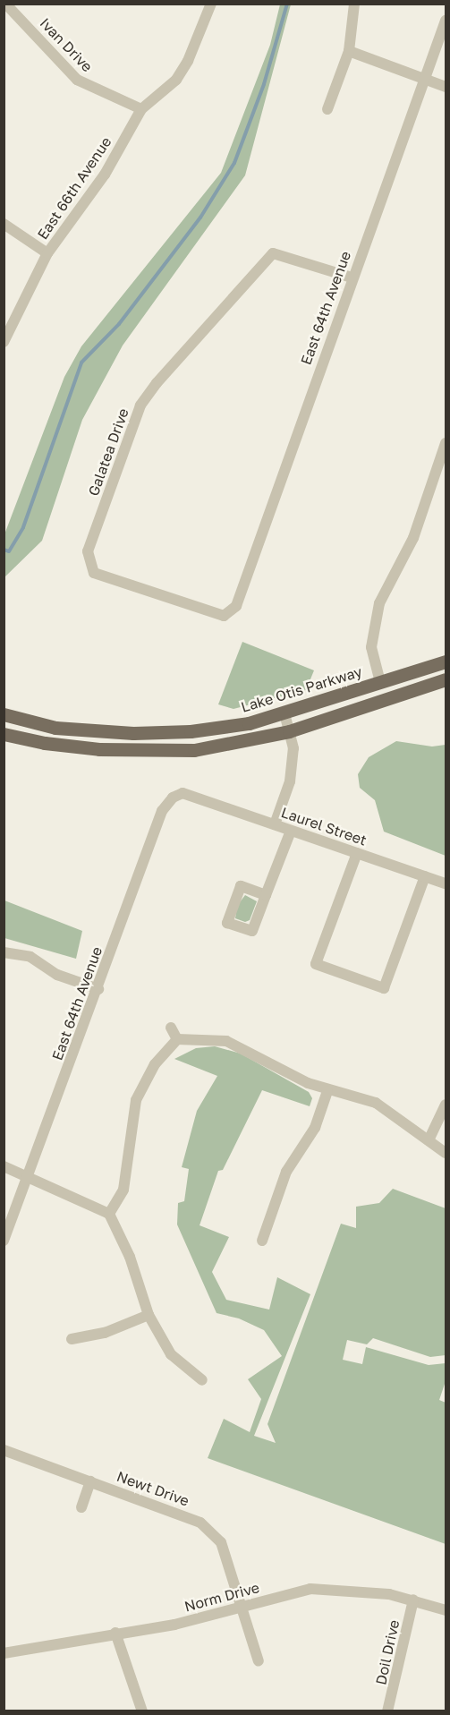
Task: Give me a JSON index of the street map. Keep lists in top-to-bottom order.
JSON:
{
  "streets": {
    "main road": ["Lake Otis Parkway"],
    "street": [
      "Ivan Drive",
      "East 66th Avenue",
      "East 64th Avenue",
      "Galatea Drive",
      "Laurel Street",
      "Newt Drive",
      "Norm Drive",
      "Doil Drive"
    ]
  },
  "crossings": [
    ["Ivan Drive", "East 66th Avenue"],
    ["East 64th Avenue", "Galatea Drive"],
    ["East 64th Avenue", "Laurel Street"],
    ["Newt Drive", "Norm Drive"],
    ["Norm Drive", "Doil Drive"]
  ]
}
